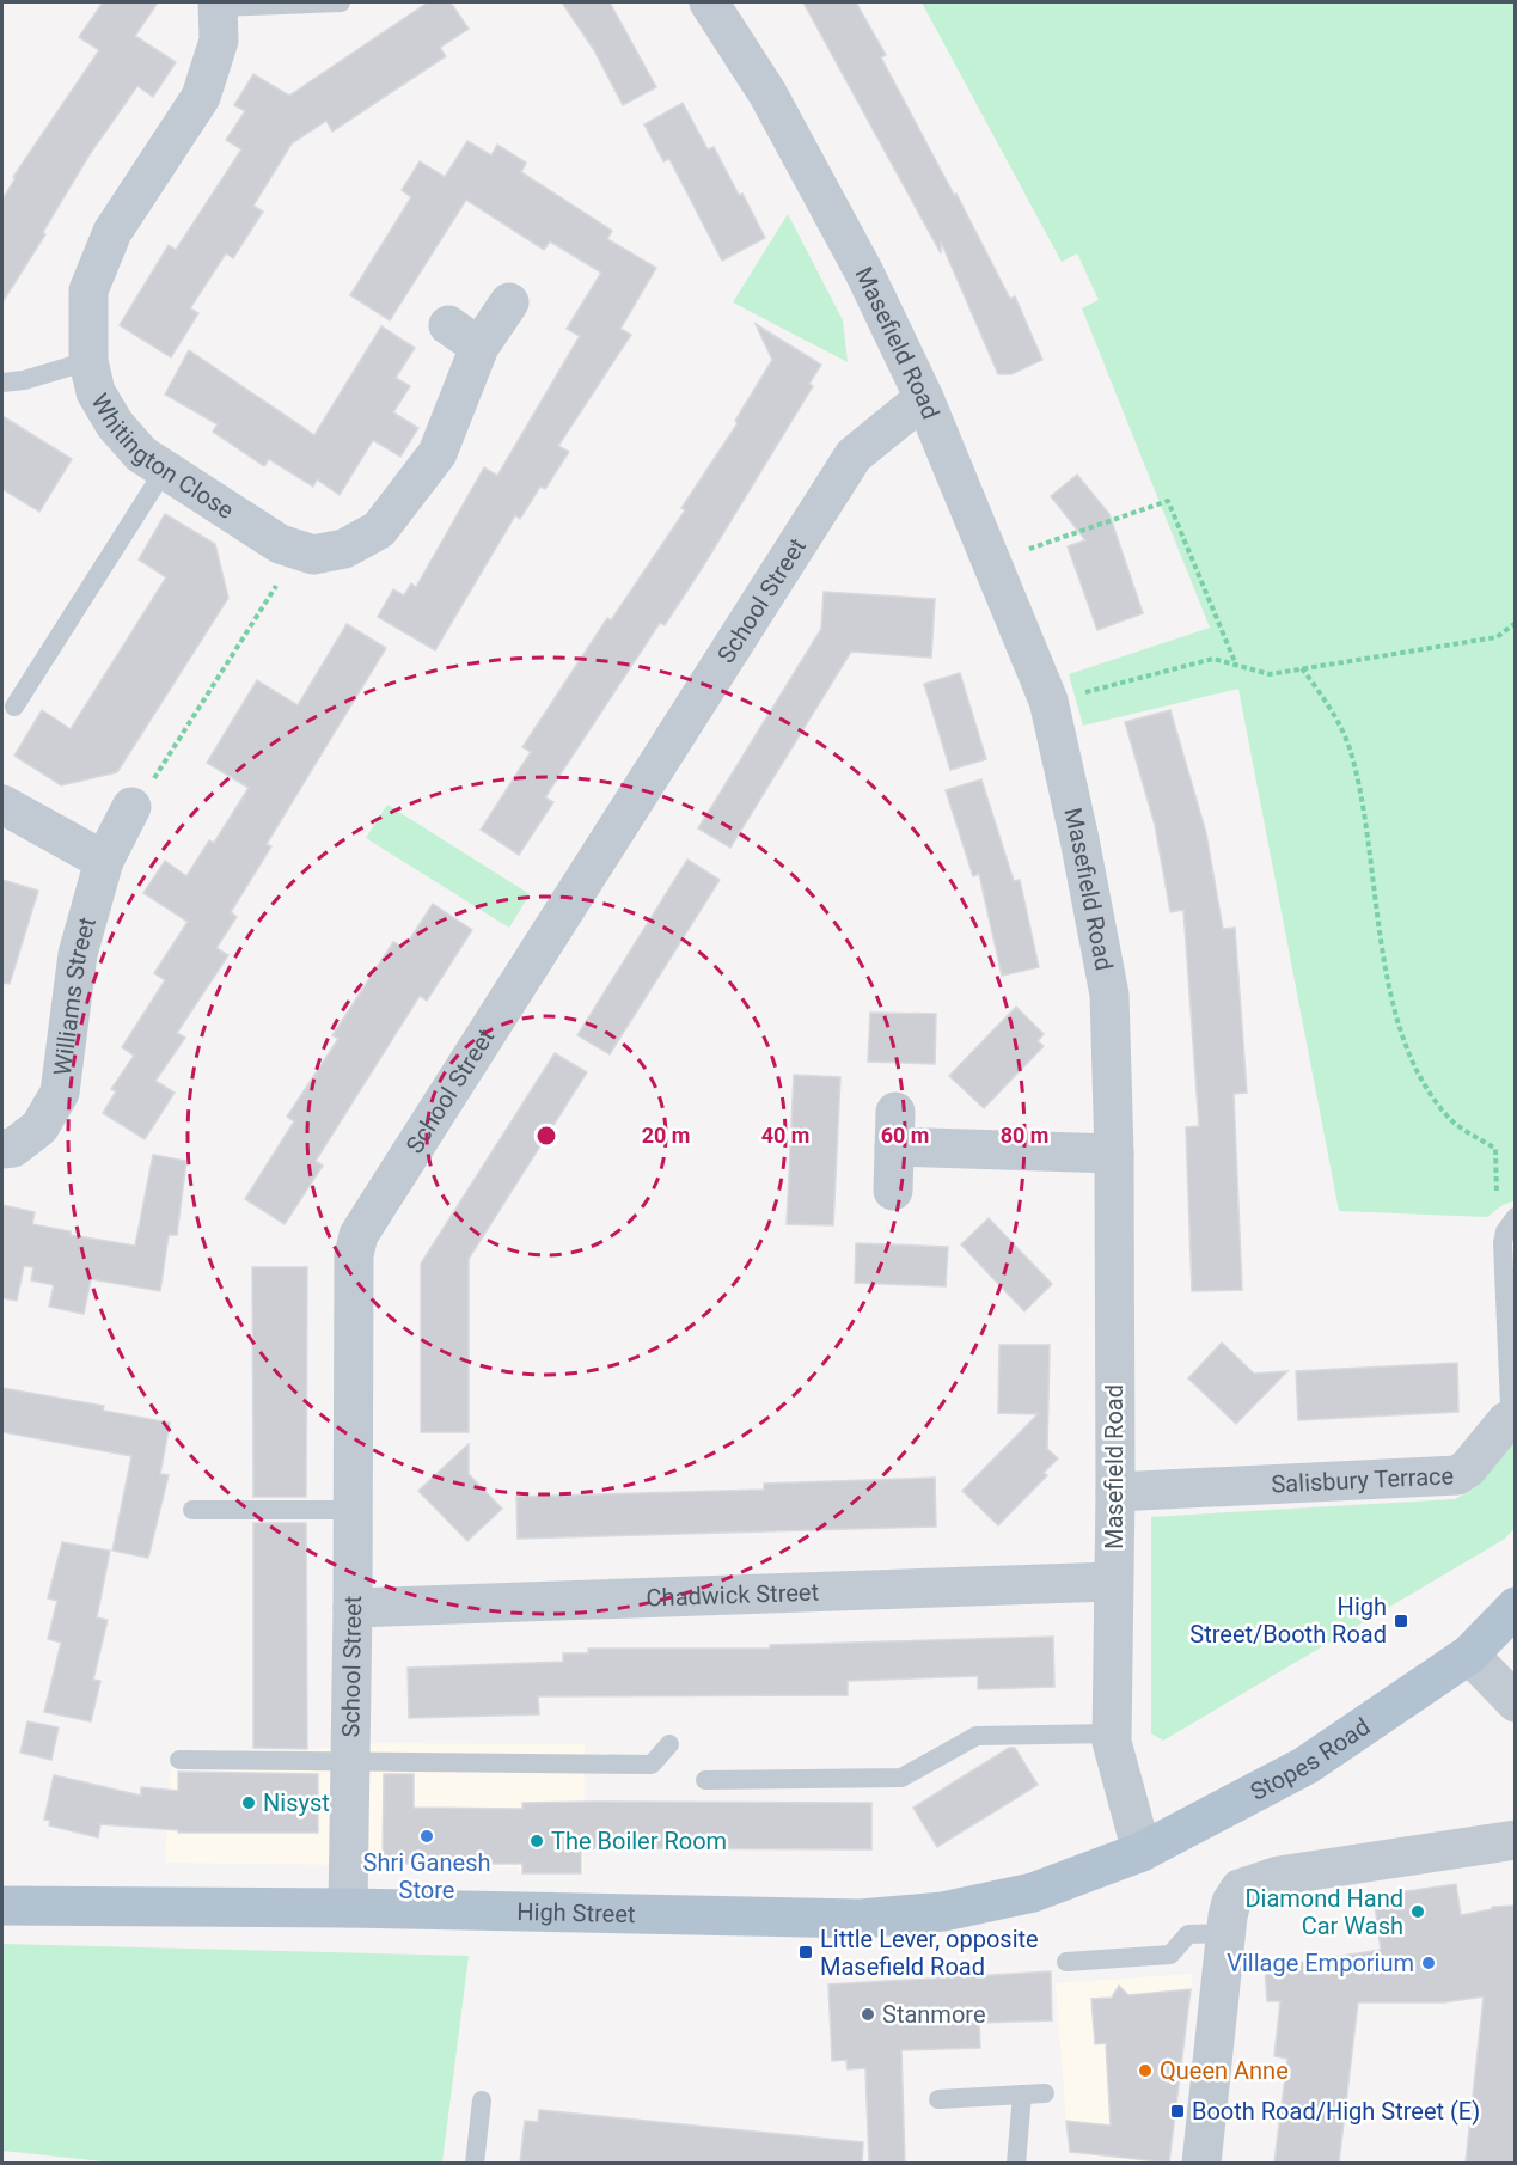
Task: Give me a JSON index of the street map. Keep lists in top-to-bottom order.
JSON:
{
  "streets": {
    "main road": ["Stopes Road", "High Street"],
    "street": [
      "Masefield Road",
      "Whitington Close",
      "School Street",
      "Williams Street",
      "Salisbury Terrace",
      "Chadwick Street"
    ]
  },
  "crossings": [
    ["Masefield Road", "School Street"],
    ["Masefield Road", "Salisbury Terrace"],
    ["Masefield Road", "Chadwick Street"],
    ["Masefield Road", "Stopes Road"],
    ["Masefield Road", "High Street"],
    ["School Street", "Chadwick Street"],
    ["School Street", "High Street"],
    ["Stopes Road", "High Street"]
  ],
  "places": {
    "transit": ["High Street/Booth Road", "Little Lever, opposite Masefield Road", "Booth Road/High Street (E)"],
    "other": [
      "Nisyst",
      "Shri Ganesh Store",
      "The Boiler Room",
      "Diamond Hand Car Wash",
      "Village Emporium",
      "Stanmore",
      "Queen Anne"
    ]
  },
  "rings": [
    "20 m",
    "40 m",
    "60 m",
    "80 m"
  ]
}
